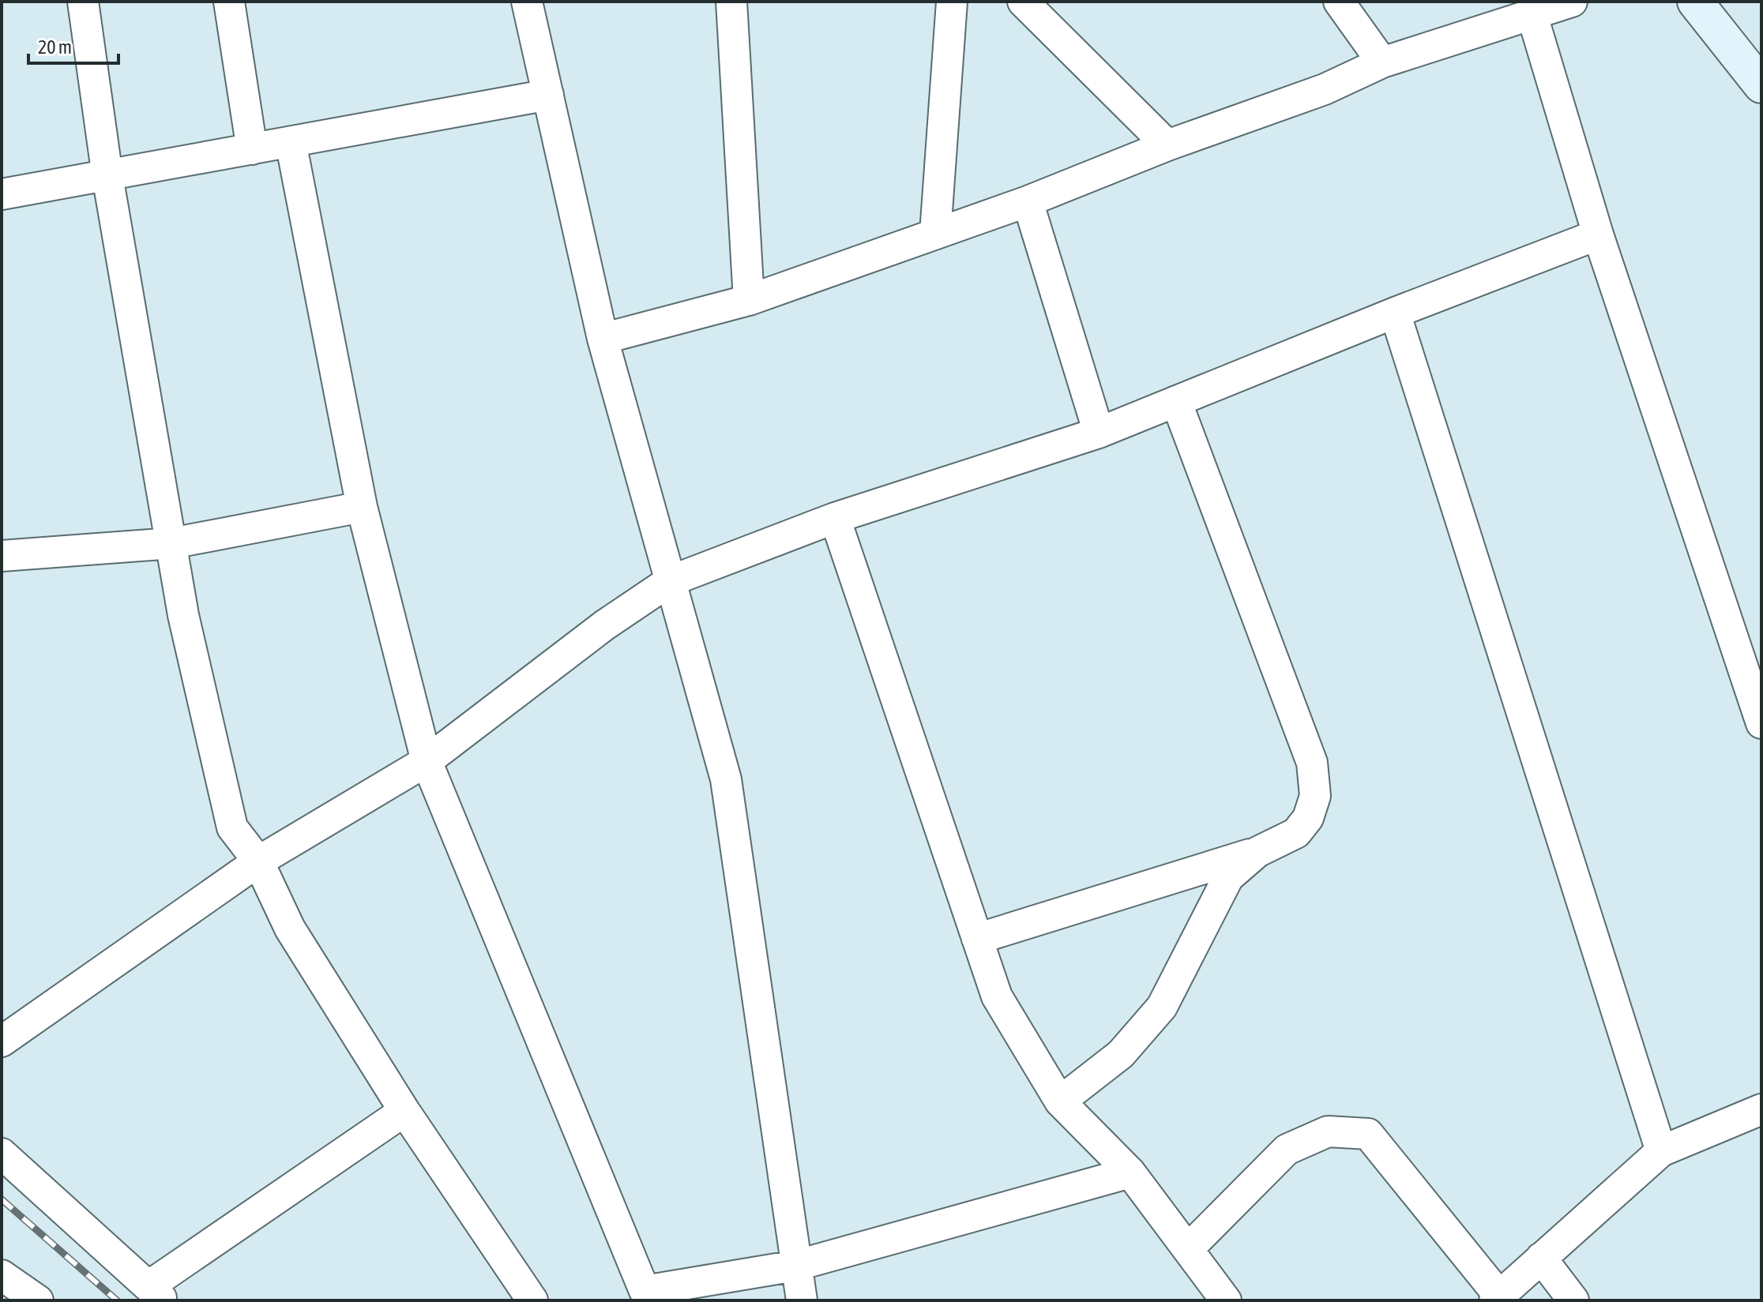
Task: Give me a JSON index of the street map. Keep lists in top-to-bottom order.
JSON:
{
  "scale_bar": "20 m"
}
